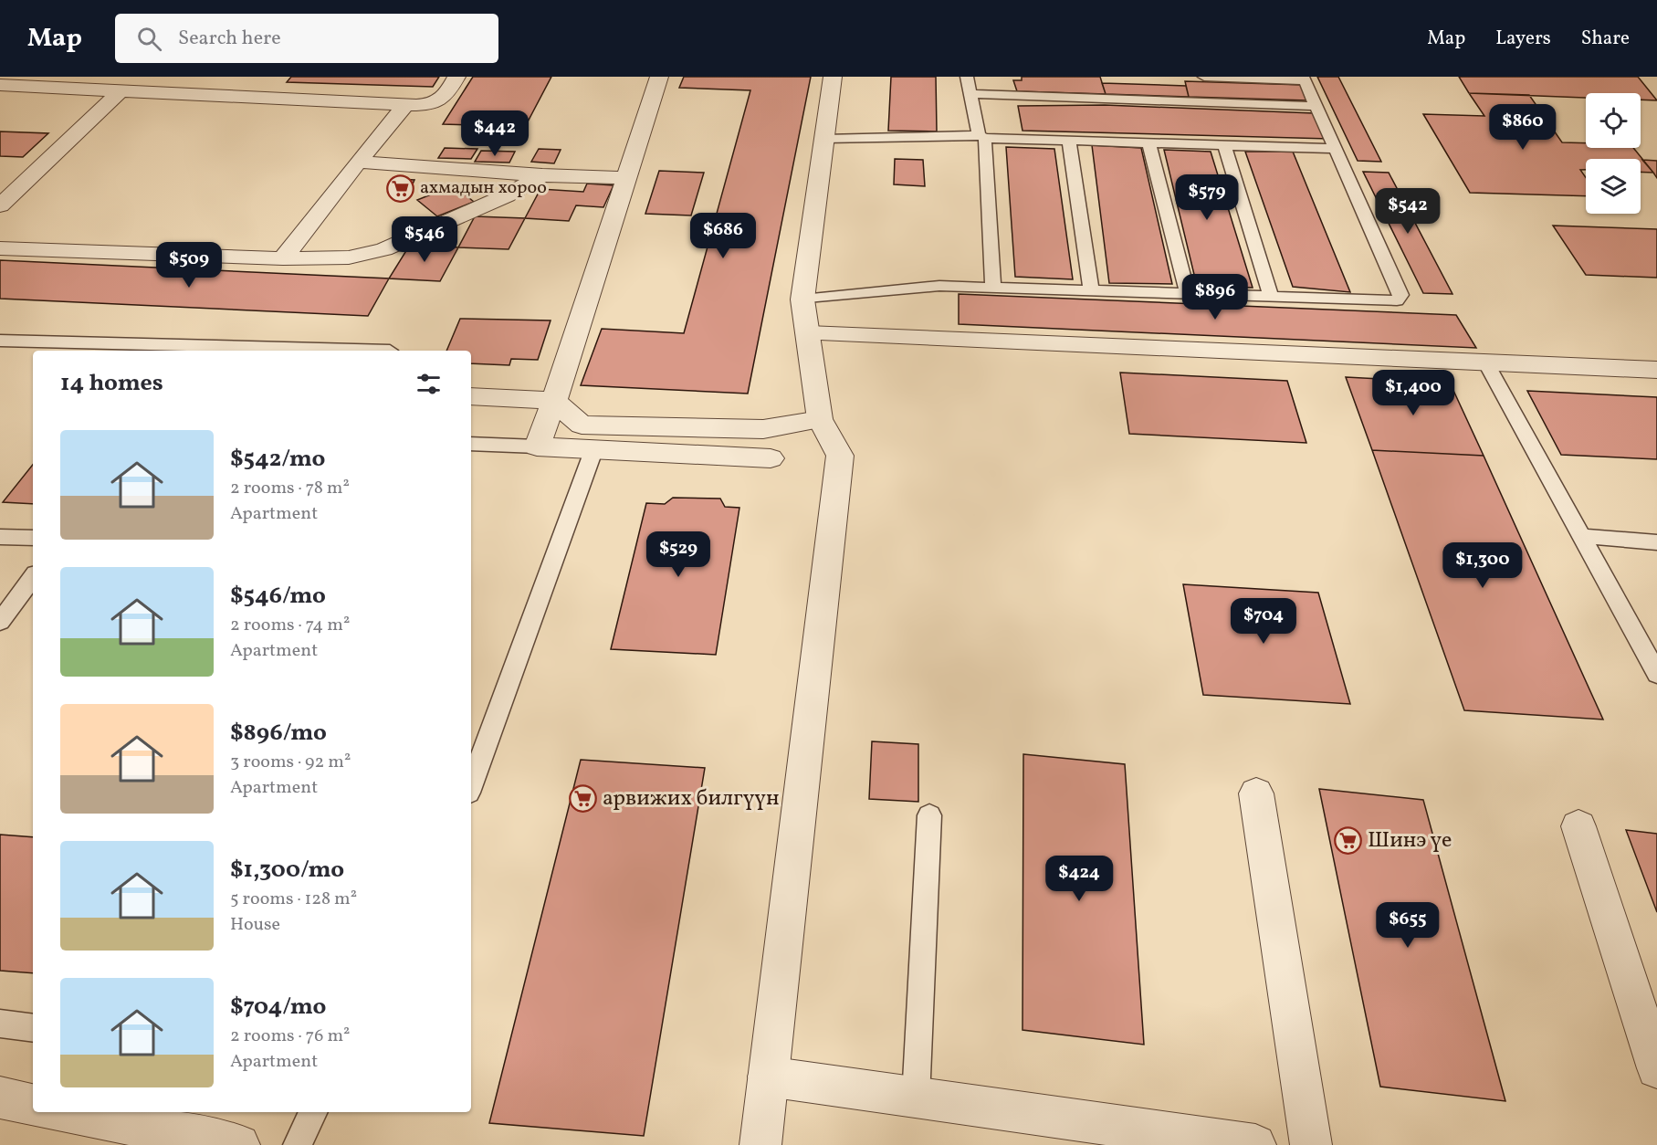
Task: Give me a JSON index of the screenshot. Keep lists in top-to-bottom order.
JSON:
{
  "places": {
    "supermarket": ["ахмадын хороо", "арвижих билгүүн", "Шинэ үе"]
  },
  "page": {
    "header": "Map",
    "search": "Search here",
    "nav": ["Map", "Layers", "Share"],
    "price": [
      "$860",
      "$442",
      "$579",
      "$542",
      "$686",
      "$546",
      "$509",
      "$896",
      "$1,400",
      "$529",
      "$1,300",
      "$704",
      "$424",
      "$655"
    ],
    "heading": "14 homes",
    "list": [
      {
        "name": "$542/mo",
        "note": "2 rooms · 78 m² · Apartment"
      },
      {
        "name": "$546/mo",
        "note": "2 rooms · 74 m² · Apartment"
      },
      {
        "name": "$896/mo",
        "note": "3 rooms · 92 m² · Apartment"
      },
      {
        "name": "$1,300/mo",
        "note": "5 rooms · 128 m² · House"
      },
      {
        "name": "$704/mo",
        "note": "2 rooms · 76 m² · Apartment"
      }
    ]
  }
}
